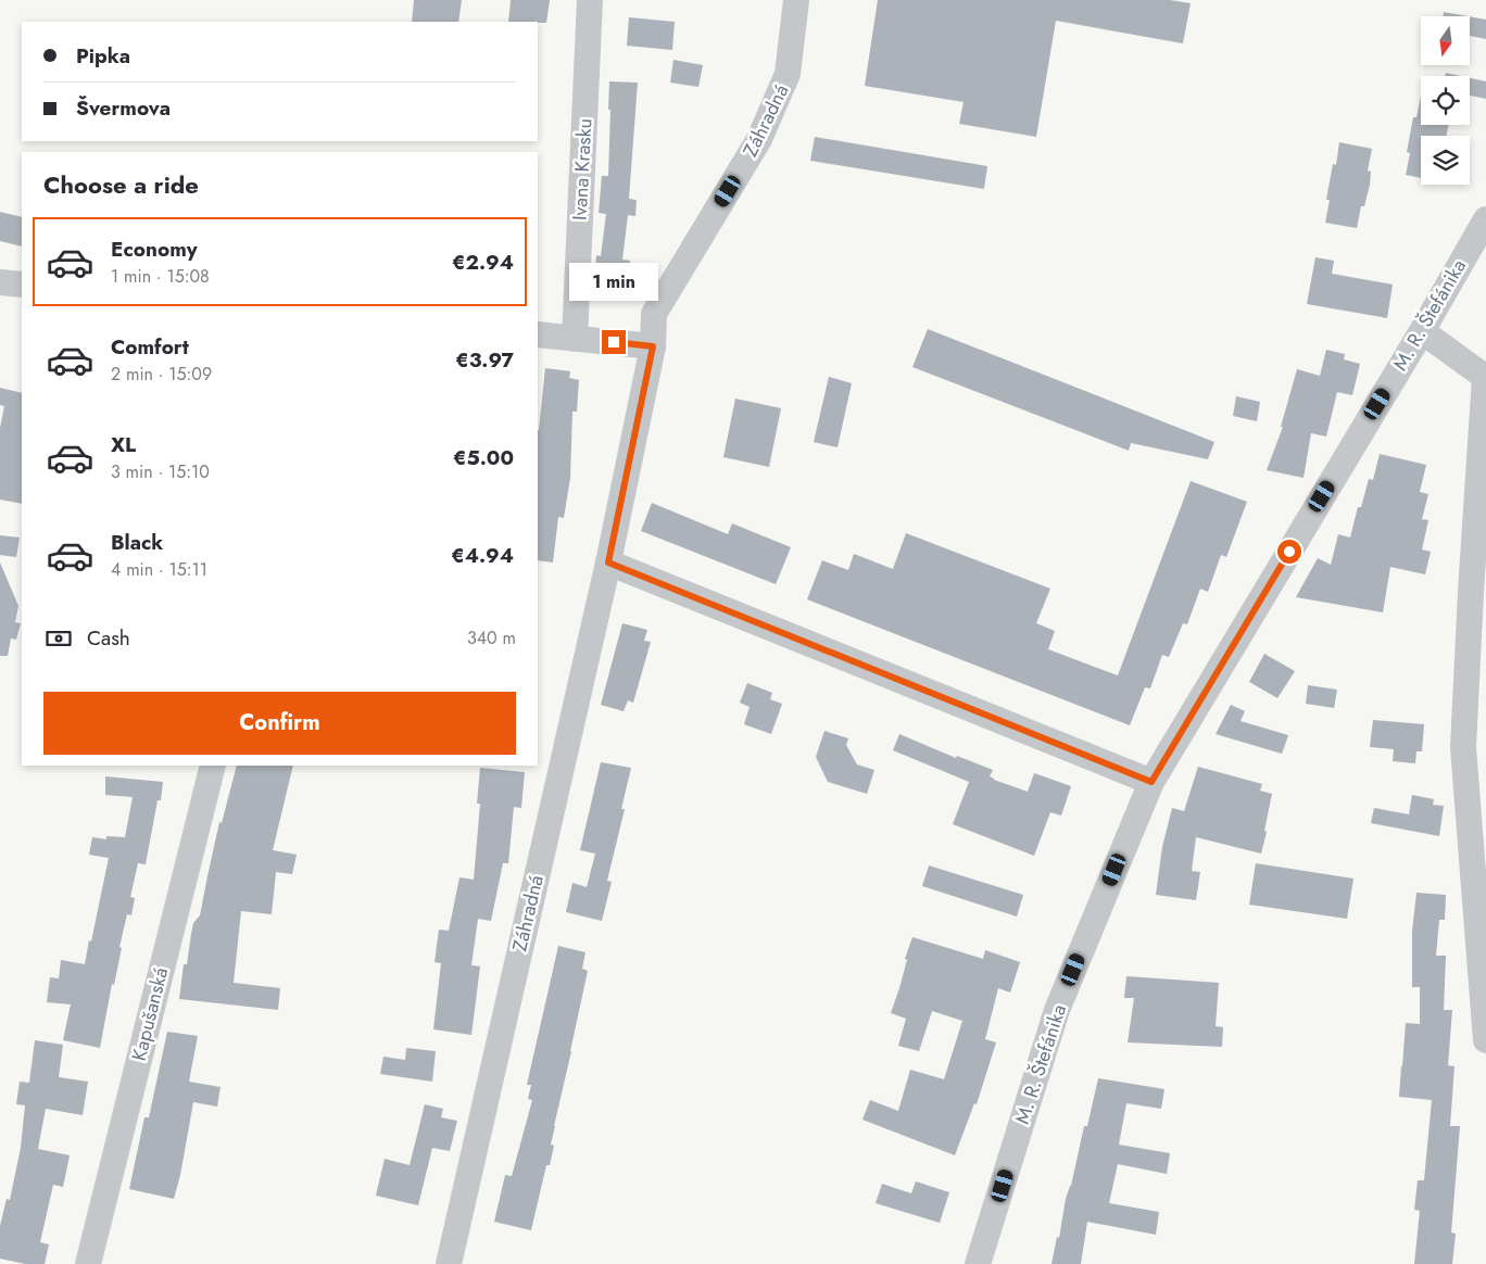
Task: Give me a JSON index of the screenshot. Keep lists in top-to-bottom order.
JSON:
{
  "streets": {
    "street": [
      "Záhradná",
      "Ivana Krasku",
      "M. R. Štefánika",
      "Kapušanská"
    ]
  },
  "north": "bottom",
  "page": {
    "banner": ["Pipka", "Švermova"],
    "heading": "Choose a ride",
    "list": [
      {
        "name": "Economy",
        "note": "1 min · 15:08",
        "value": "€2.94"
      },
      {
        "name": "Comfort",
        "note": "2 min · 15:09",
        "value": "€3.97"
      },
      {
        "name": "XL",
        "note": "3 min · 15:10",
        "value": "€5.00"
      },
      {
        "name": "Black",
        "note": "4 min · 15:11",
        "value": "€4.94"
      }
    ],
    "bubble": "1 min",
    "pay": ["Cash", "340 m"],
    "buttons": "Confirm"
  }
}
